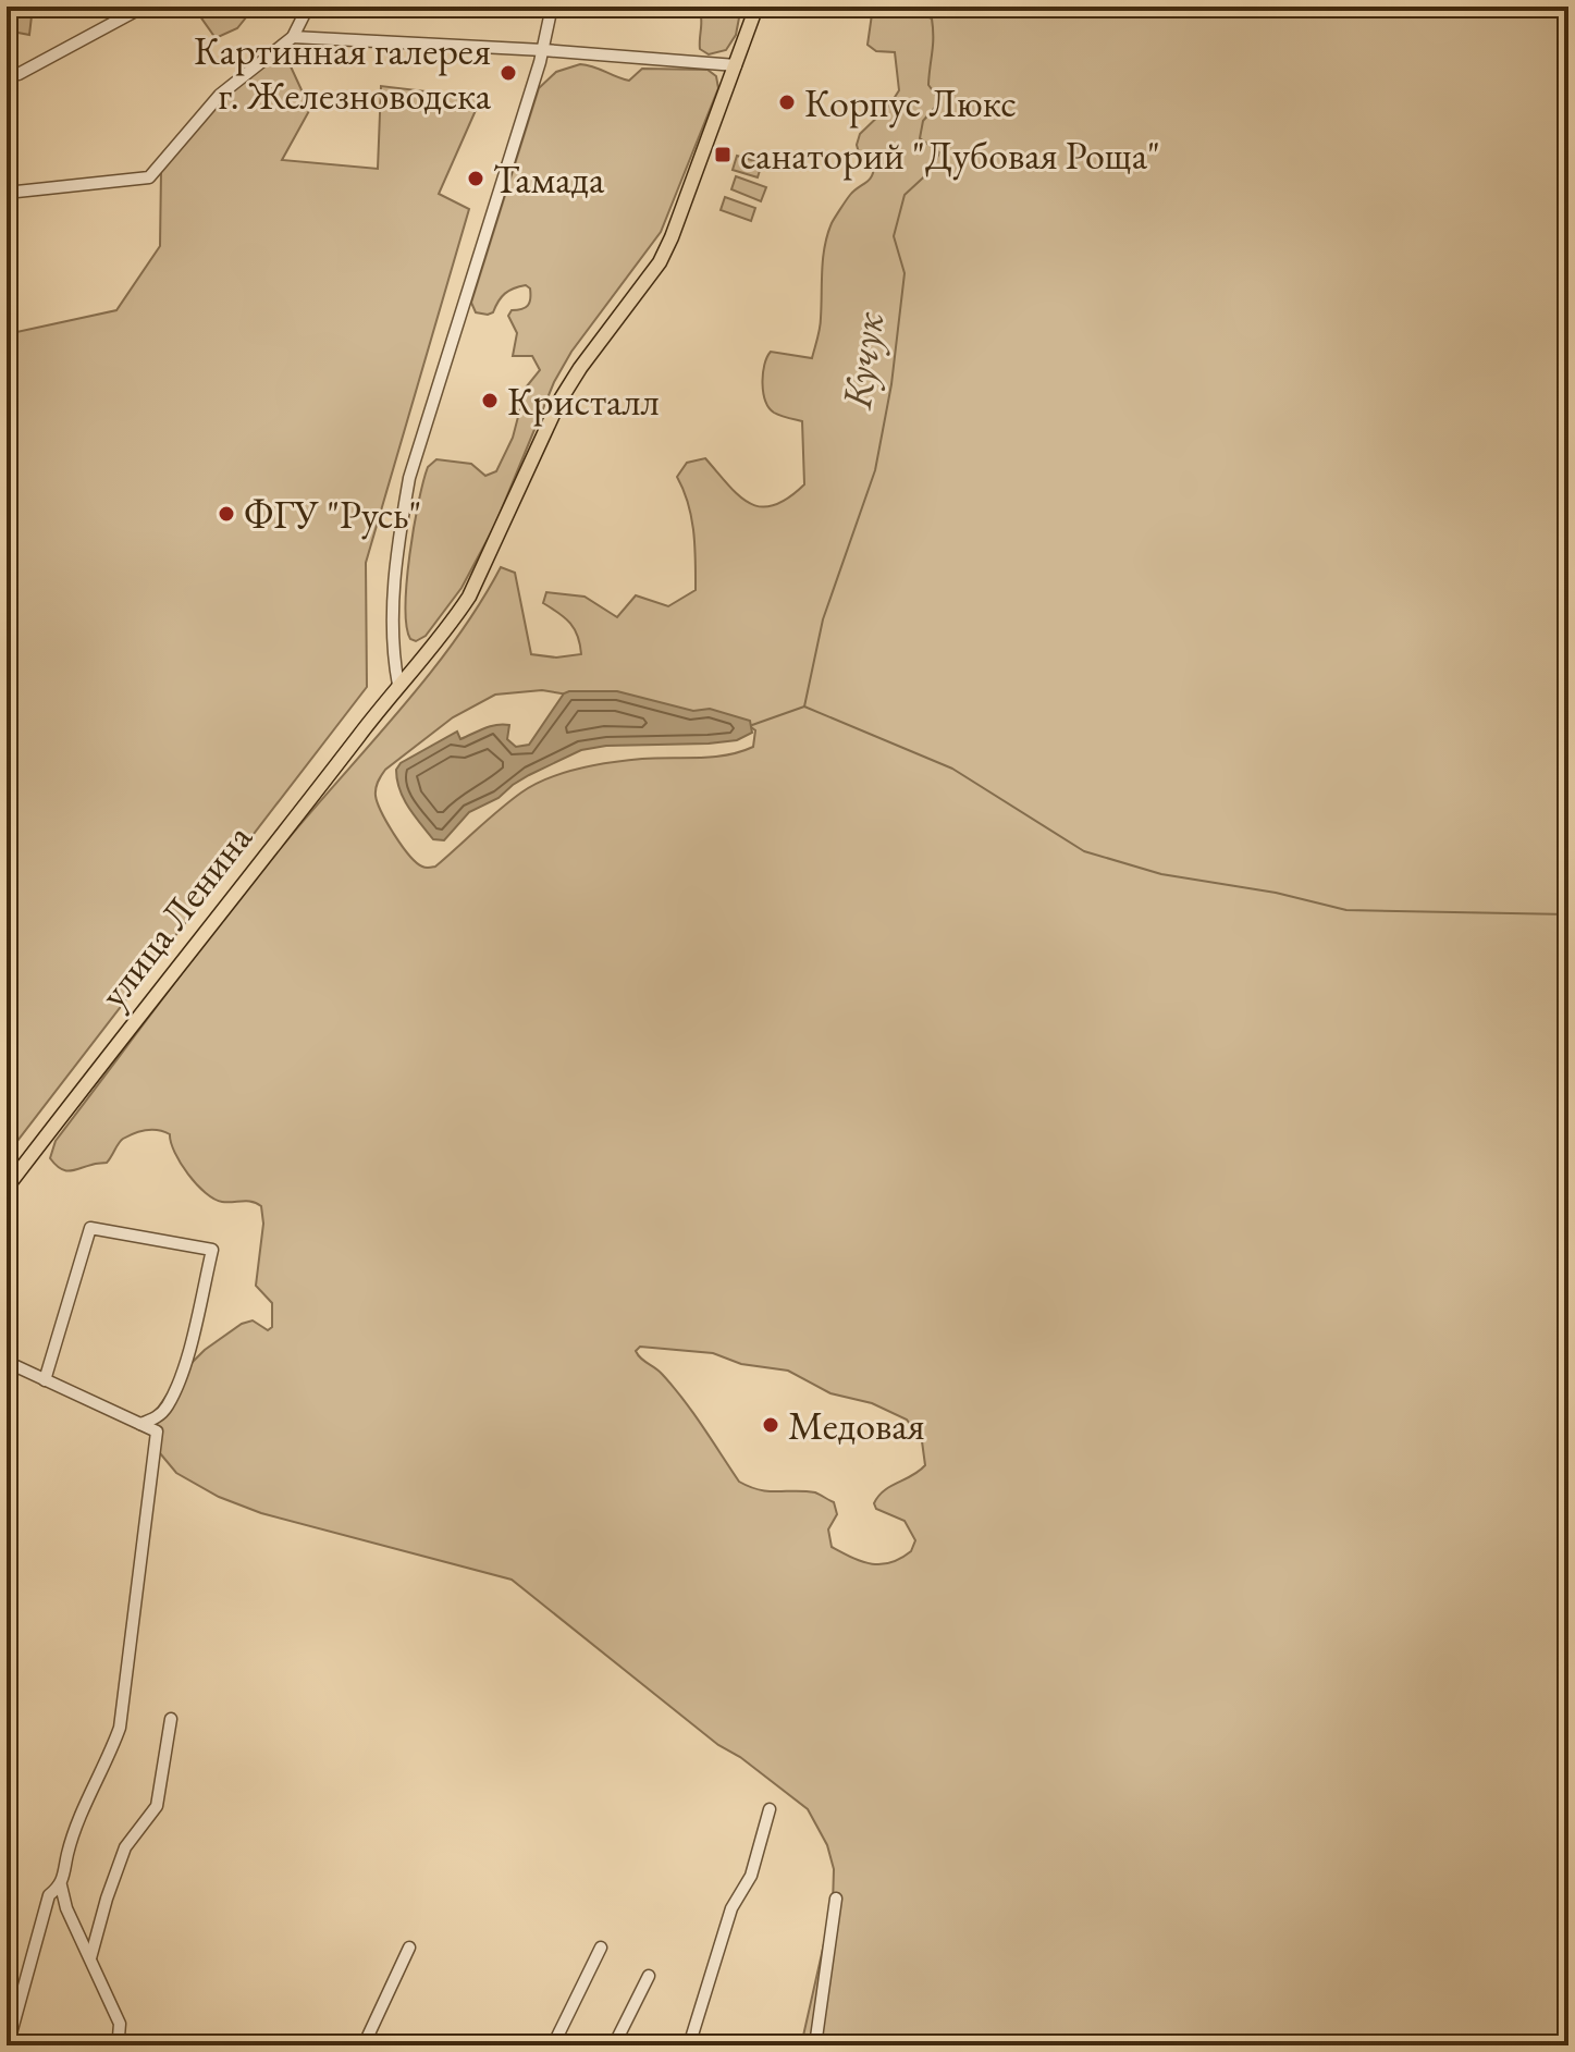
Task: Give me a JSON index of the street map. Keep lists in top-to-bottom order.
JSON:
{
  "streets": {
    "main road": ["улица Ленина"]
  },
  "water": ["Кучук"],
  "places": {
    "other": [
      "Картинная галерея г. Железноводска",
      "Корпус Люкс",
      "Тамада",
      "Кристалл",
      "ФГУ \"Русь\"",
      "Медовая"
    ],
    "transit": ["санаторий \"Дубовая Роща\""]
  }
}
